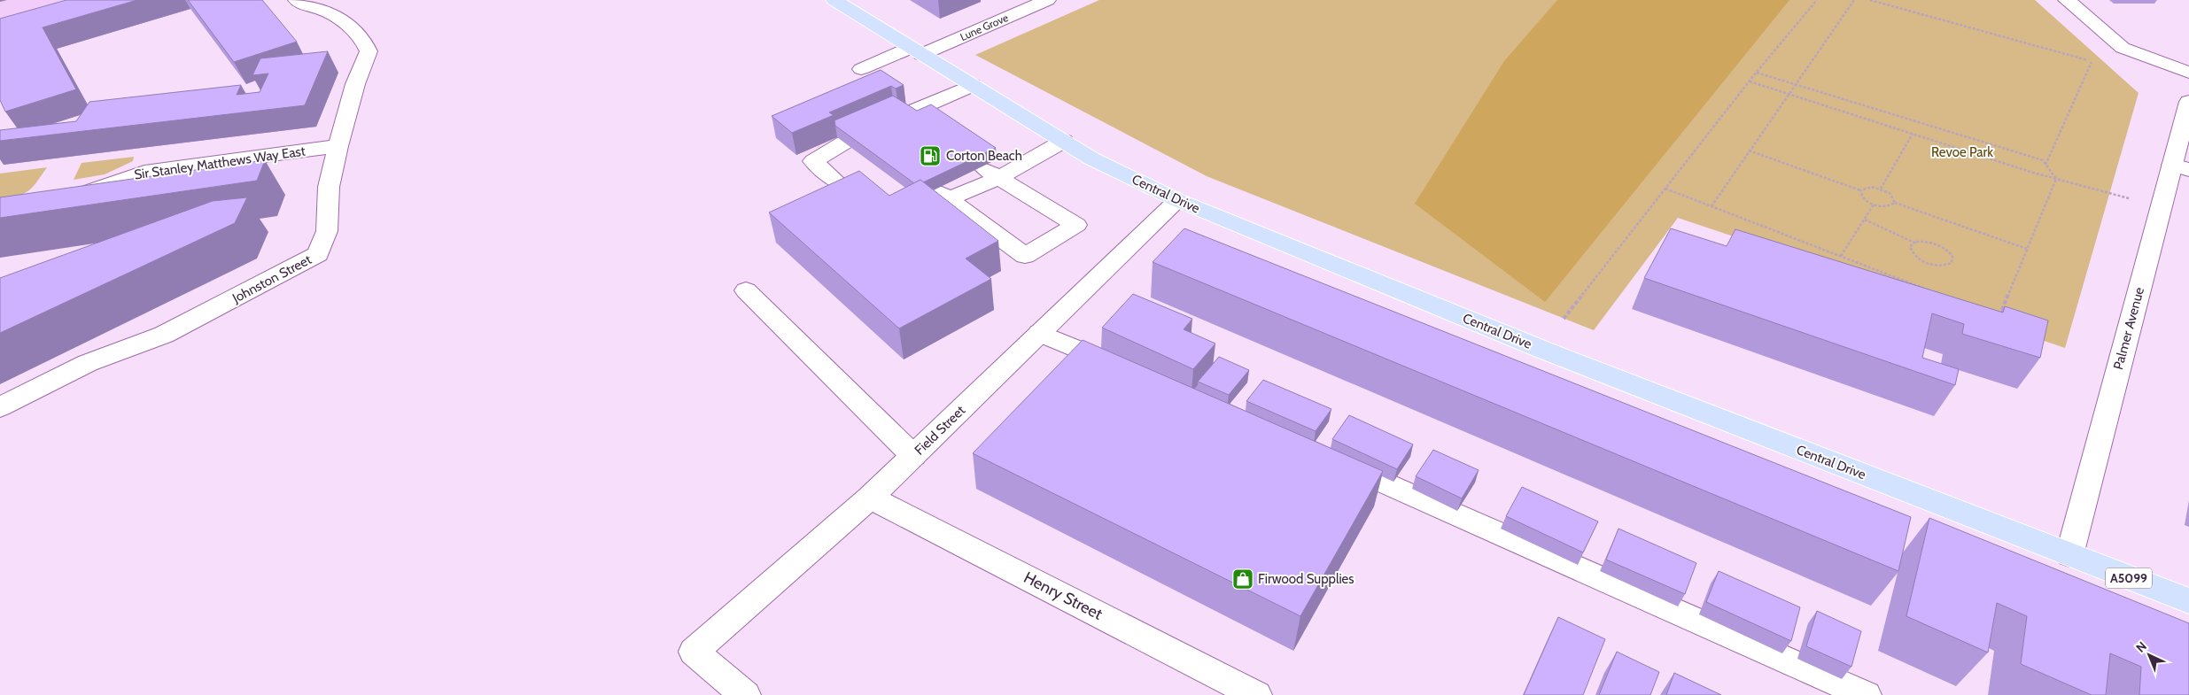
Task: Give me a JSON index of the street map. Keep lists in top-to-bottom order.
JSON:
{
  "streets": {
    "main road": ["Central Drive", "A5099"],
    "street": [
      "Lune Grove",
      "Sir Stanley Matthews Way East",
      "Johnston Street",
      "Palmer Avenue",
      "Field Street",
      "Henry Street"
    ]
  },
  "crossings": [
    ["Lune Grove", "Central Drive"],
    ["Sir Stanley Matthews Way East", "Johnston Street"],
    ["Central Drive", "Palmer Avenue"],
    ["Central Drive", "Field Street"],
    ["Field Street", "Henry Street"]
  ],
  "parks": ["Revoe Park"],
  "places": {
    "fuel station": ["Corton Beach"],
    "shop": ["Firwood Supplies"]
  },
  "north": "top left"
}
